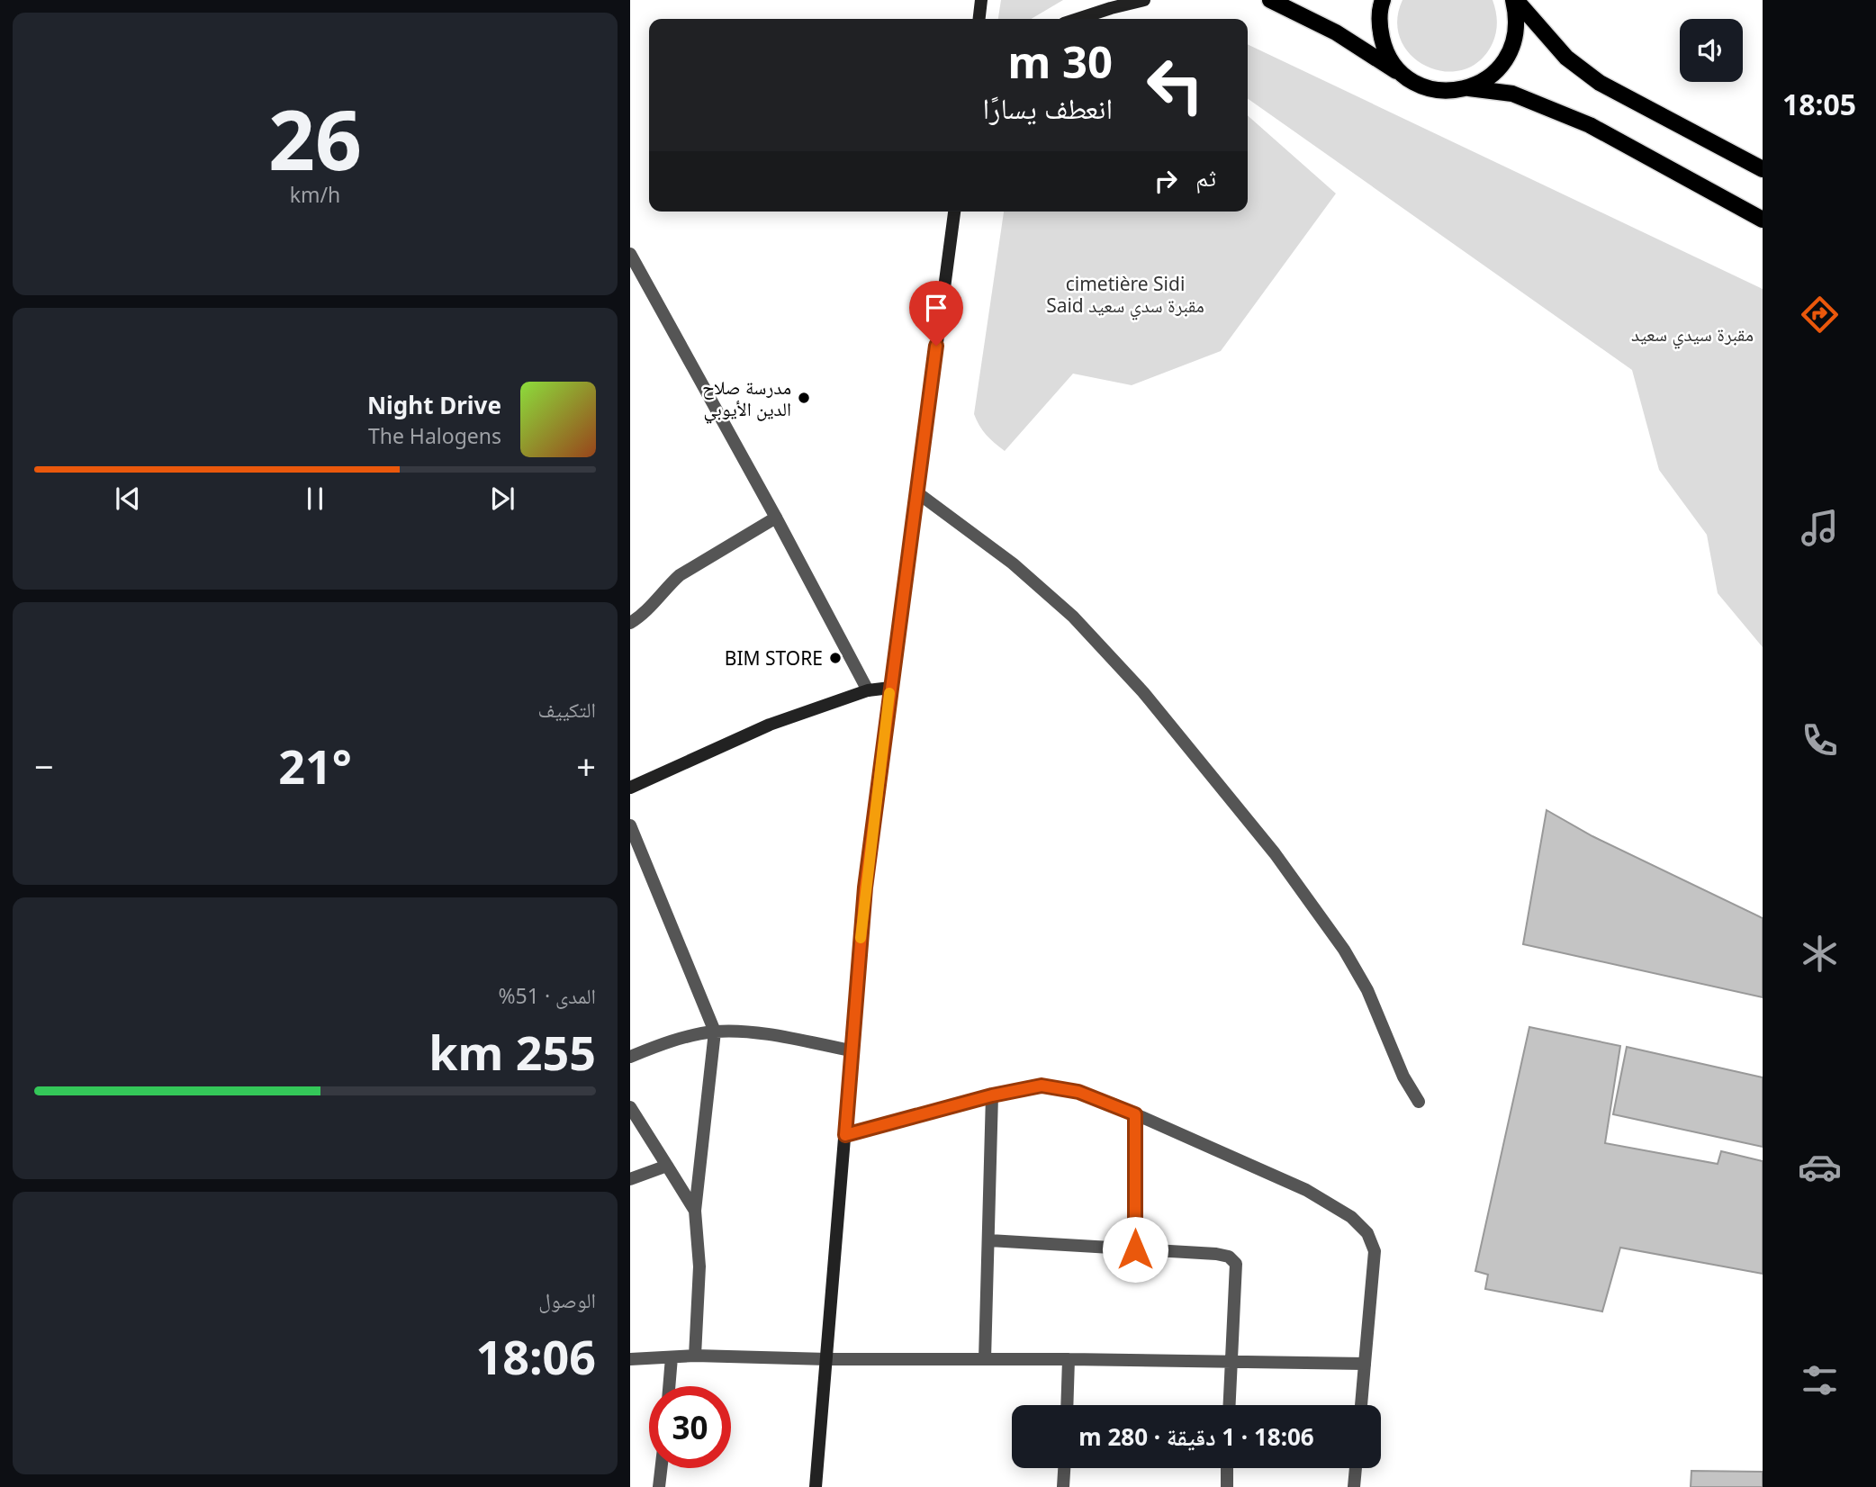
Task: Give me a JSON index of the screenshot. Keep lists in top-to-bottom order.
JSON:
{
  "parks": ["cimetière Sidi Said مقبرة سدي سعيد", "مقبرة سيدي سعيد"],
  "places": ["مدرسة صلاح الدين الأيوبي", "BIM STORE"],
  "page": {
    "tabs": "18:05",
    "tile": [
      ["26", "km/h"],
      "التكييف",
      ["المدى · 51%", "255 km"],
      ["الوصول", "18:06"]
    ],
    "turn": ["30 m", "انعطف يسارًا"],
    "then": "ثم",
    "song": ["Night Drive", "The Halogens"],
    "heat": ["−", "21°", "+"],
    "limit": "30",
    "trip": "18:06 · 1 دقيقة · 280 m"
  }
}
